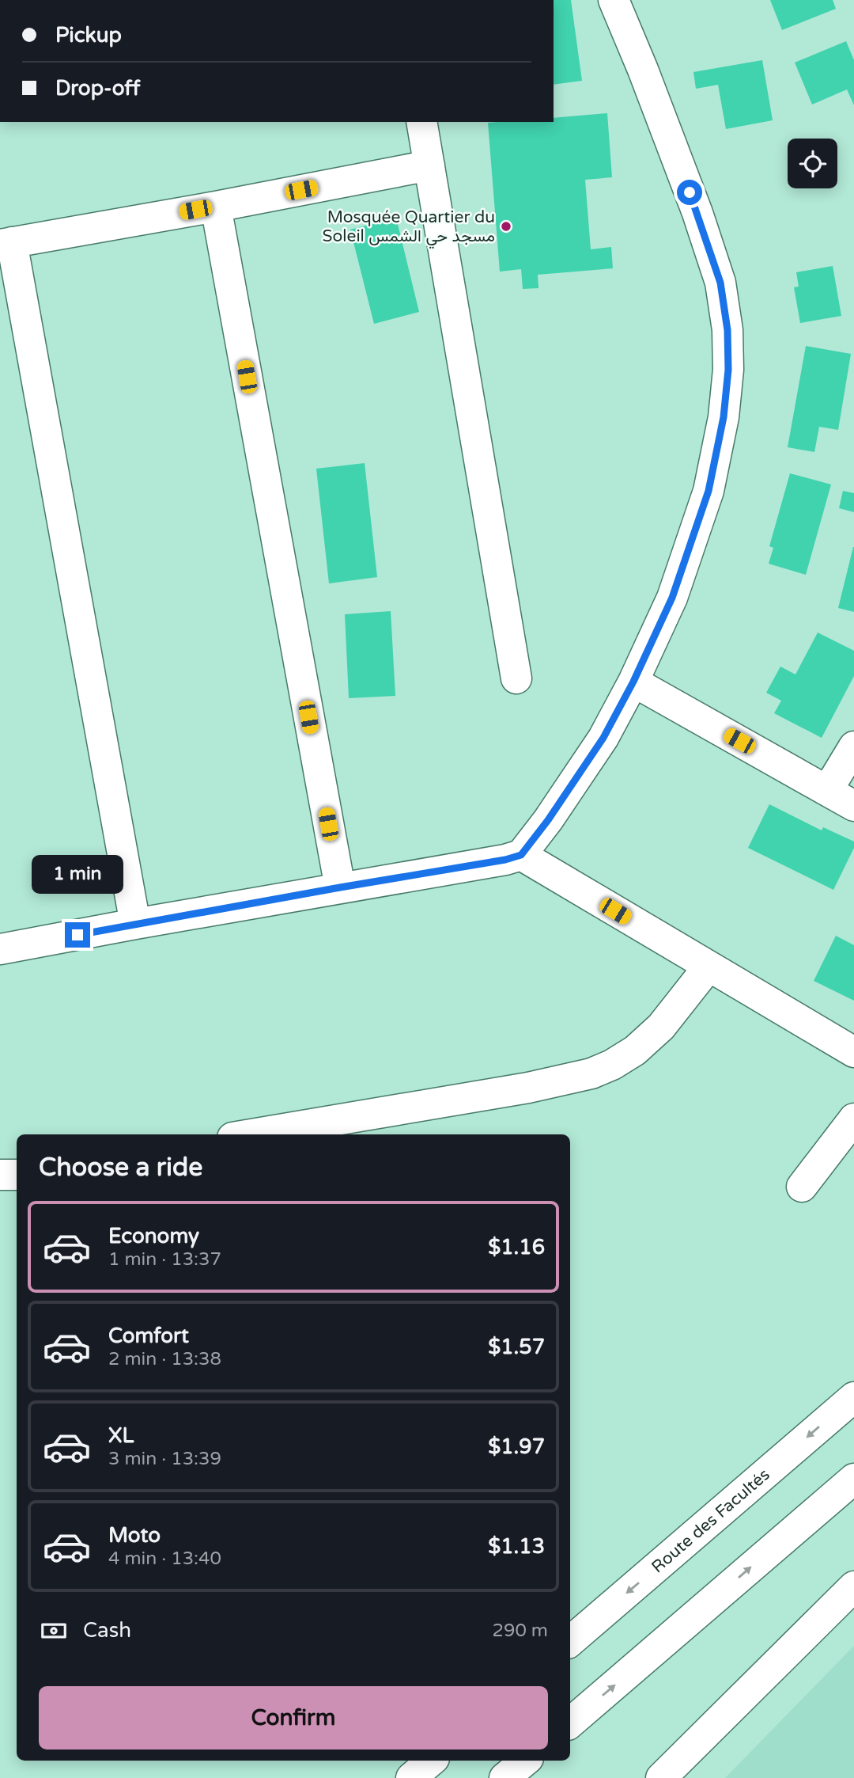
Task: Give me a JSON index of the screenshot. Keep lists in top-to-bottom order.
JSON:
{
  "streets": {
    "street": ["Route des Facultés"]
  },
  "places": ["Mosquée Quartier du Soleil مسجد حي الشمس"],
  "page": {
    "banner": ["Pickup", "Drop-off"],
    "bubble": "1 min",
    "heading": "Choose a ride",
    "list": [
      {
        "name": "Economy",
        "note": "1 min · 13:37",
        "value": "$1.16"
      },
      {
        "name": "Comfort",
        "note": "2 min · 13:38",
        "value": "$1.57"
      },
      {
        "name": "XL",
        "note": "3 min · 13:39",
        "value": "$1.97"
      },
      {
        "name": "Moto",
        "note": "4 min · 13:40",
        "value": "$1.13"
      }
    ],
    "pay": ["Cash", "290 m"],
    "buttons": "Confirm"
  }
}
